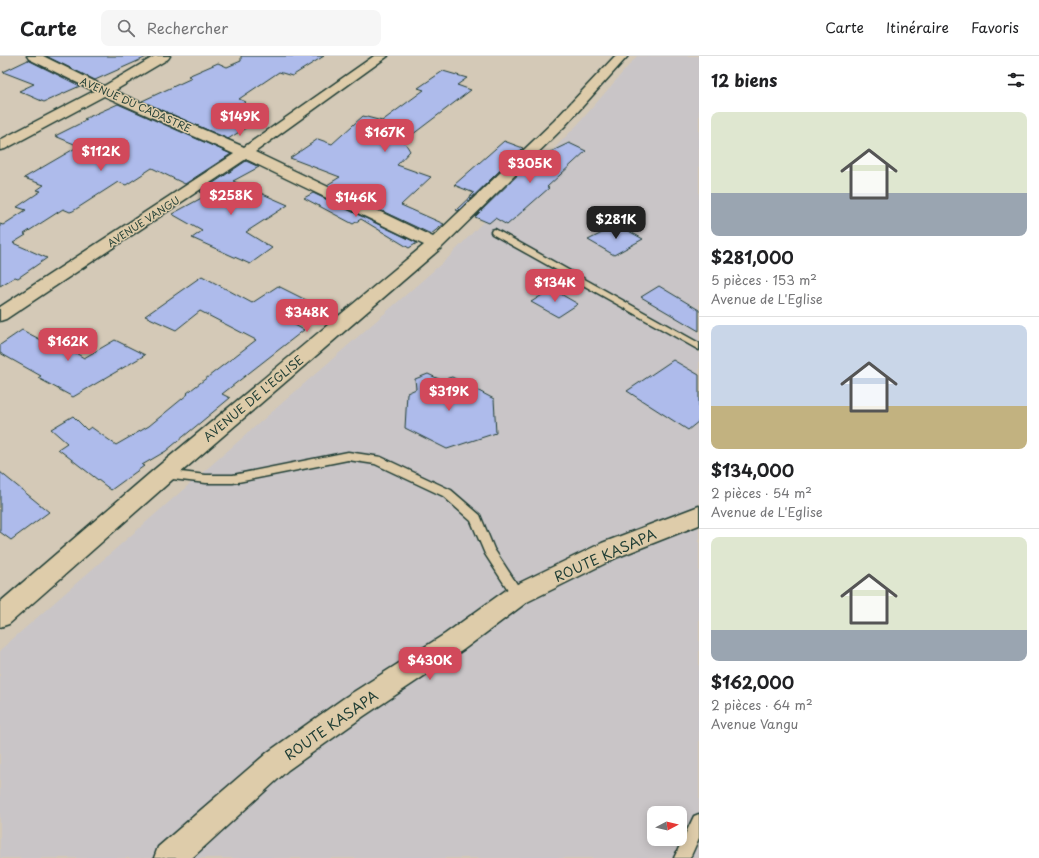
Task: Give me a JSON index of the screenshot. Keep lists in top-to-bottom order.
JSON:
{
  "streets": {
    "main road": ["ROUTE KASAPA"],
    "street": ["AVENUE DU CADASTRE", "AVENUE VANGU", "AVENUE DE L'EGLISE"]
  },
  "crossings": [
    ["AVENUE DU CADASTRE", "AVENUE VANGU"],
    ["AVENUE DU CADASTRE", "AVENUE DE L'EGLISE"]
  ],
  "north": "right",
  "page": {
    "header": "Carte",
    "search": "Rechercher",
    "nav": ["Carte", "Itinéraire", "Favoris"],
    "heading": "12 biens",
    "price": [
      "$149K",
      "$167K",
      "$112K",
      "$305K",
      "$258K",
      "$146K",
      "$281K",
      "$134K",
      "$348K",
      "$162K",
      "$319K",
      "$430K"
    ],
    "list": [
      {
        "name": "$281,000",
        "note": "5 pièces · 153 m² · Avenue de L'Eglise"
      },
      {
        "name": "$134,000",
        "note": "2 pièces · 54 m² · Avenue de L'Eglise"
      },
      {
        "name": "$162,000",
        "note": "2 pièces · 64 m² · Avenue Vangu"
      }
    ]
  }
}
